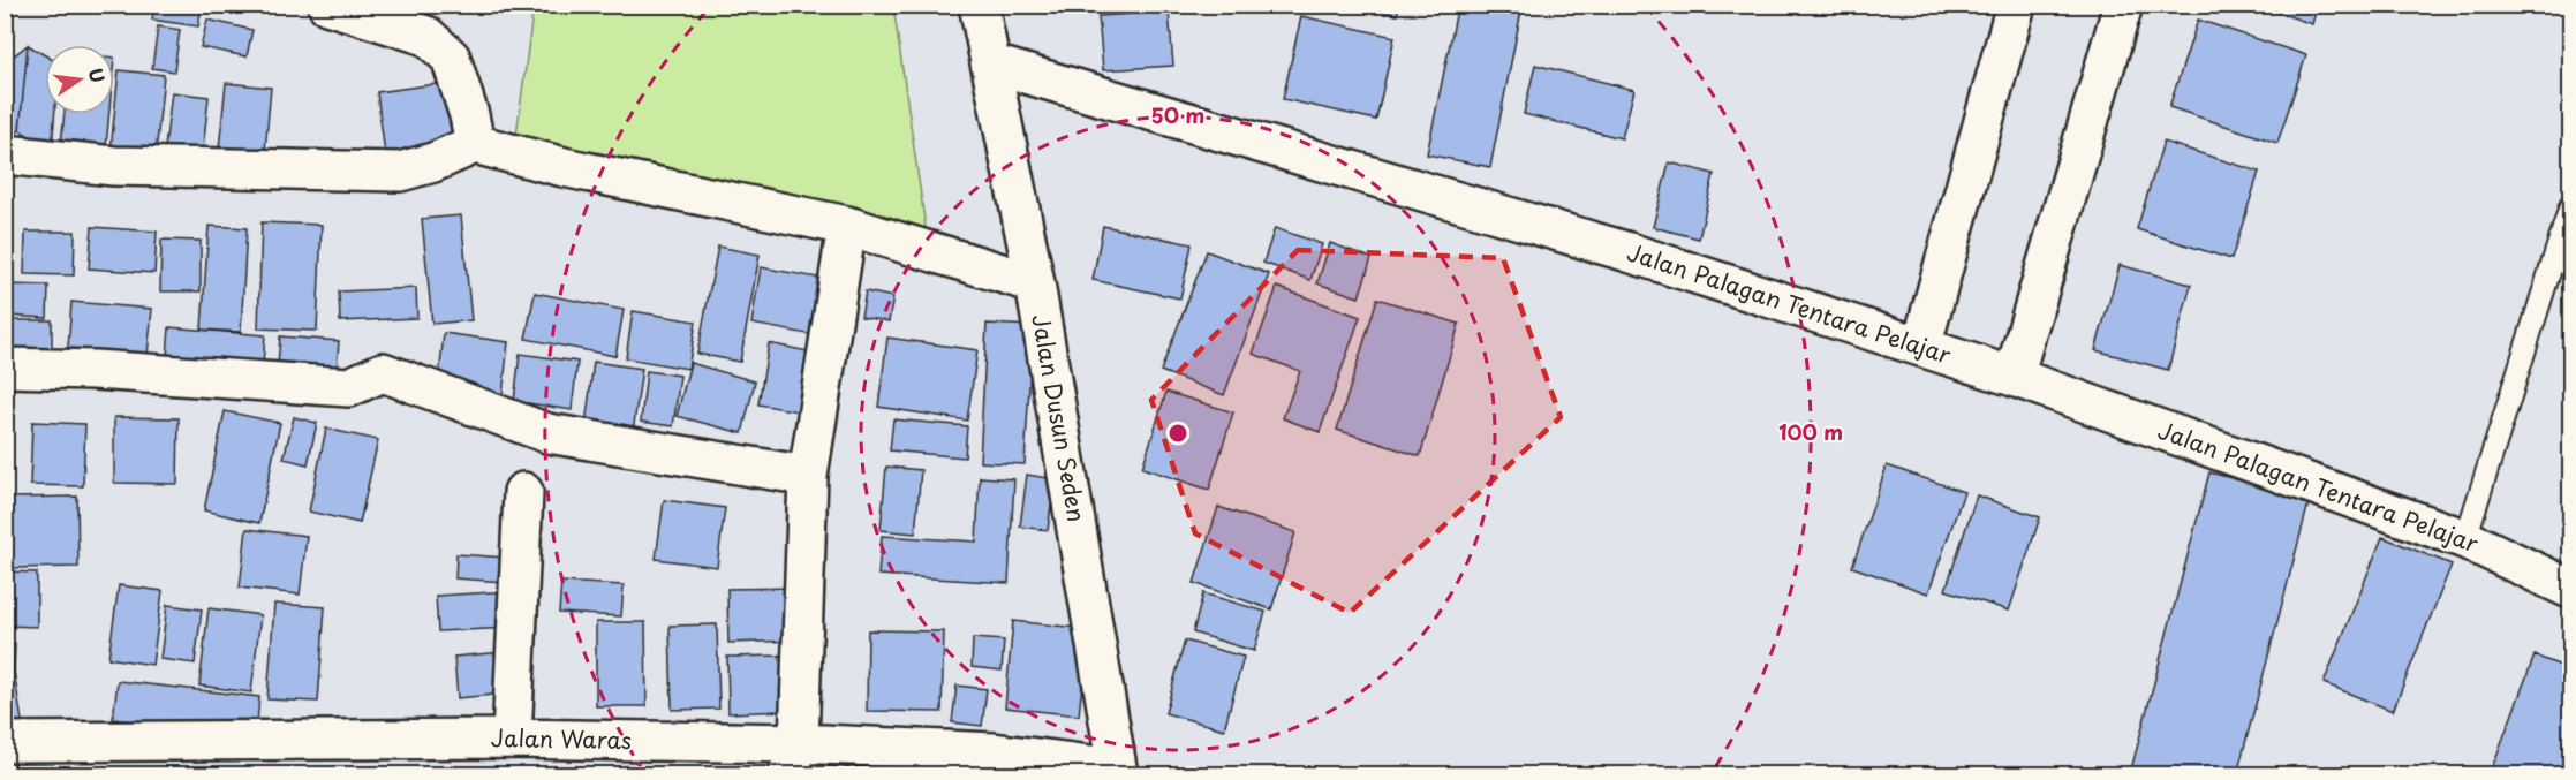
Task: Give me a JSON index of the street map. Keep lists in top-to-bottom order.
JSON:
{
  "streets": {
    "street": ["Jalan Palagan Tentara Pelajar", "Jalan Dusun Seden", "Jalan Waras"]
  },
  "crossings": [
    ["Jalan Palagan Tentara Pelajar", "Jalan Dusun Seden"],
    ["Jalan Dusun Seden", "Jalan Waras"]
  ],
  "north": "right",
  "rings": ["50 m", "100 m"]
}
